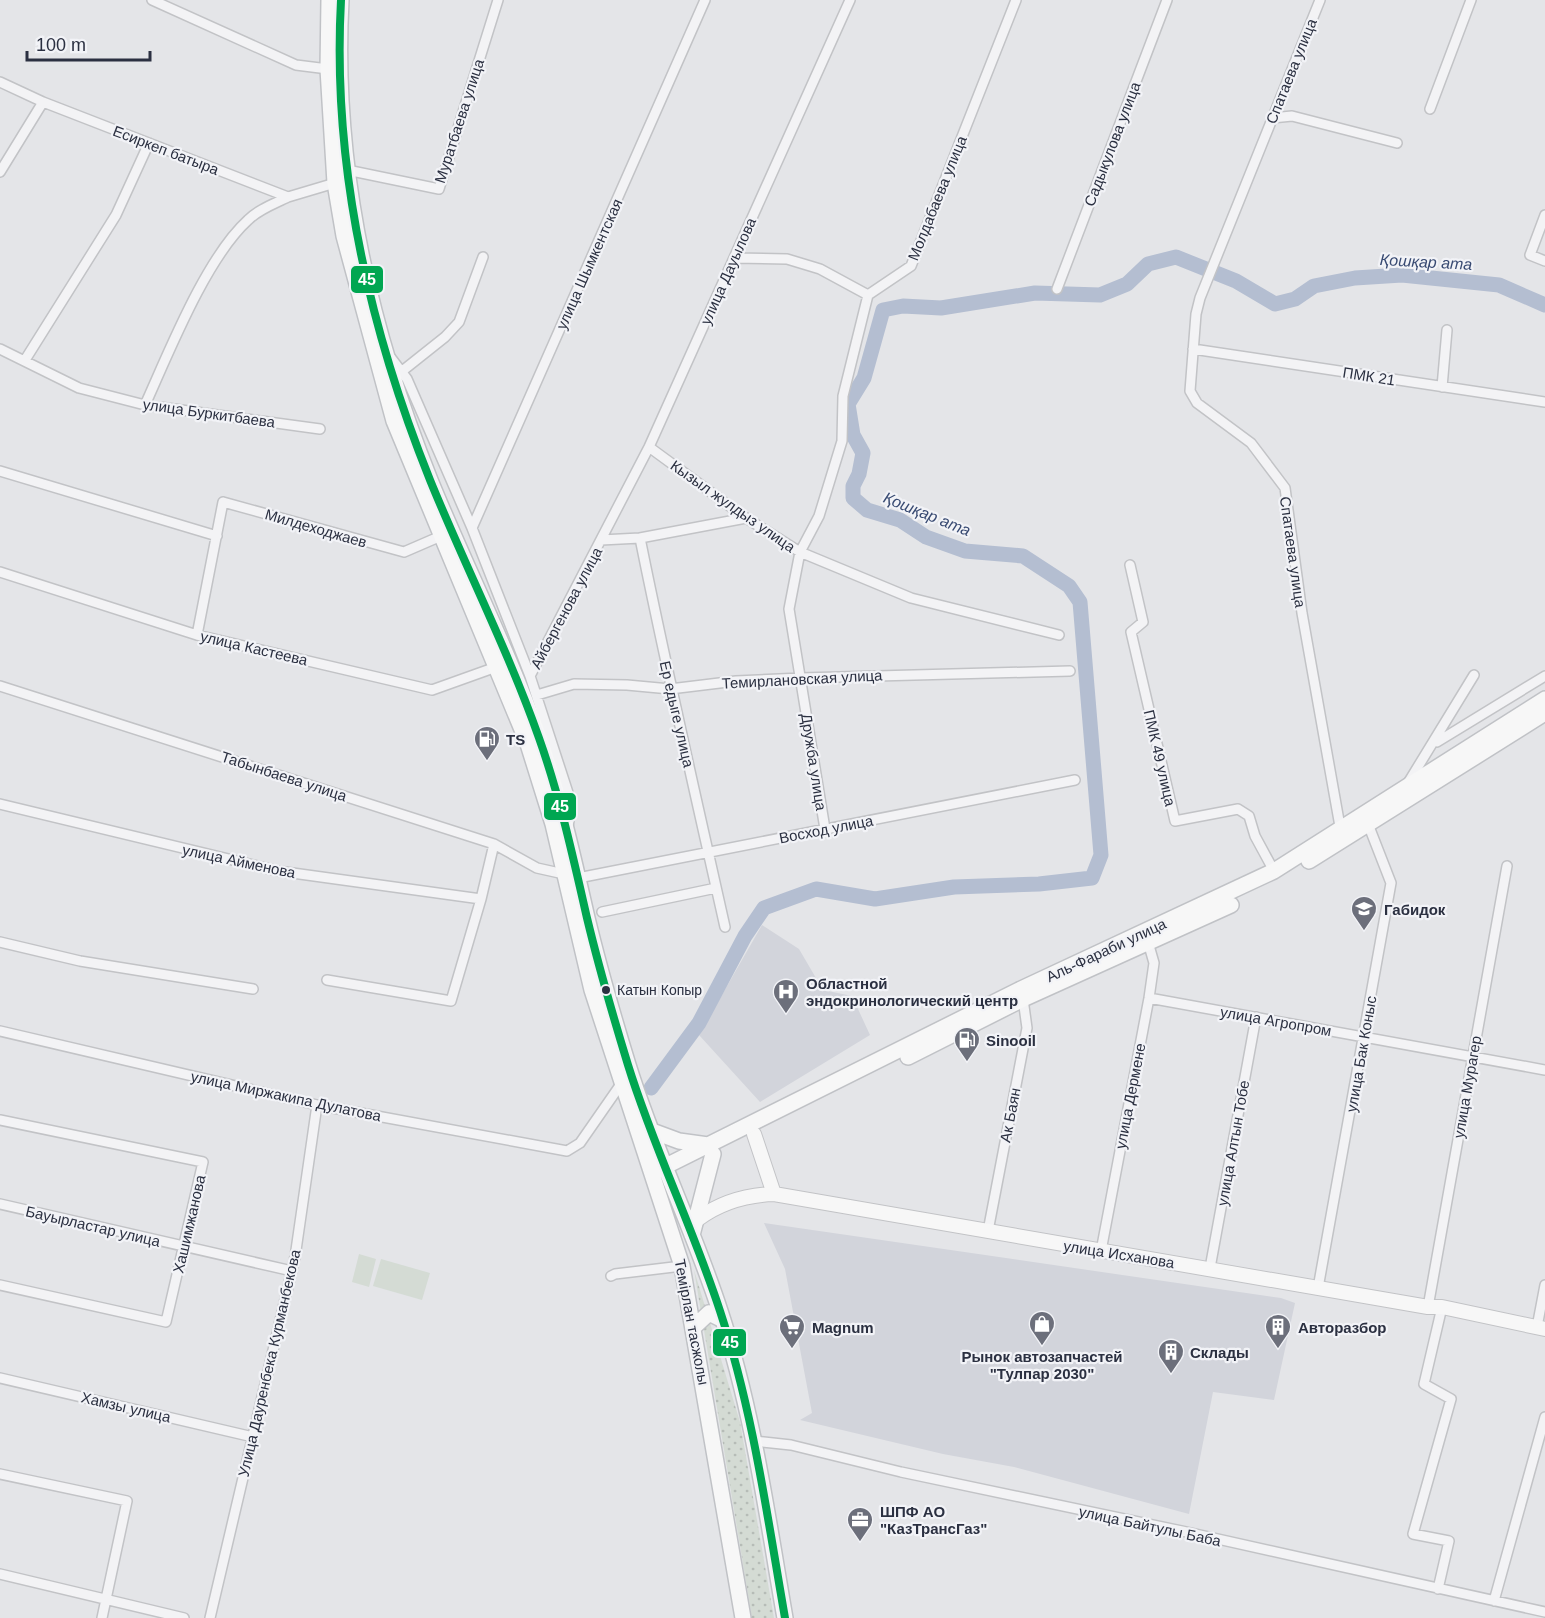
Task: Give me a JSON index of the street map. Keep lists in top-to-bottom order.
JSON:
{
  "streets": {
    "main road": ["Аль-Фараби улица", "улица Исханова", "Темірлан тасжолы"],
    "street": [
      "Спатаева улица",
      "Муратбаева улица",
      "Садыкулова улица",
      "Есиркеп батыра",
      "Молдабаева улица",
      "улица Шымкентская",
      "улица Дауылова",
      "ПМК 21",
      "улица Буркитбаева",
      "Кызыл жулдыз улица",
      "Милдеходжаев",
      "Айбергенова улица",
      "улица Кастеева",
      "Темирлановская улица",
      "Ер едыге улица",
      "ПМК 49 улица",
      "Дружба улица",
      "Табынбаева улица",
      "Восход улица",
      "улица Айменова",
      "улица Агропром",
      "улица Бак Коныс",
      "улица Мурагер",
      "улица Миржакипа Дулатова",
      "улица Дермене",
      "Ак Баян",
      "улица Алтын Тобе",
      "Хашимжанова",
      "Бауырластар улица",
      "Улица Дауренбека Курманбекова",
      "Хамзы улица",
      "улица Байтулы Баба"
    ]
  },
  "crossings": [
    ["Спатаева улица", "ПМК 21"],
    ["Спатаева улица", "Аль-Фараби улица"],
    ["Муратбаева улица", "Темірлан тасжолы"],
    ["улица Дауылова", "Кызыл жулдыз улица"],
    ["улица Дауылова", "Айбергенова улица"],
    ["Кызыл жулдыз улица", "Дружба улица"],
    ["Милдеходжаев", "улица Кастеева"],
    ["Милдеходжаев", "Темірлан тасжолы"],
    ["улица Кастеева", "Темірлан тасжолы"],
    ["Темирлановская улица", "Ер едыге улица"],
    ["Темирлановская улица", "Дружба улица"],
    ["Ер едыге улица", "Восход улица"],
    ["ПМК 49 улица", "Аль-Фараби улица"],
    ["Дружба улица", "Восход улица"],
    ["Табынбаева улица", "Восход улица"],
    ["Табынбаева улица", "Темірлан тасжолы"],
    ["Восход улица", "Темірлан тасжолы"],
    ["Аль-Фараби улица", "улица Бак Коныс"],
    ["Аль-Фараби улица", "улица Дермене"],
    ["Аль-Фараби улица", "Ак Баян"],
    ["Аль-Фараби улица", "Темірлан тасжолы"],
    ["улица Агропром", "улица Бак Коныс"],
    ["улица Агропром", "улица Мурагер"],
    ["улица Агропром", "улица Дермене"],
    ["улица Агропром", "улица Алтын Тобе"],
    ["улица Бак Коныс", "улица Исханова"],
    ["улица Мурагер", "улица Исханова"],
    ["улица Мурагер", "улица Байтулы Баба"],
    ["улица Миржакипа Дулатова", "Темірлан тасжолы"],
    ["улица Миржакипа Дулатова", "Улица Дауренбека Курманбекова"],
    ["улица Дермене", "улица Исханова"],
    ["Ак Баян", "улица Исханова"],
    ["улица Алтын Тобе", "улица Исханова"],
    ["Хашимжанова", "Бауырластар улица"],
    ["Бауырластар улица", "Улица Дауренбека Курманбекова"],
    ["Темірлан тасжолы", "улица Байтулы Баба"],
    ["Улица Дауренбека Курманбекова", "Хамзы улица"]
  ],
  "water": ["Қошқар ата"],
  "places": {
    "fuel station": ["TS", "Sinooil"],
    "school or university": ["Габидок"],
    "other": ["Катын Копыр"],
    "hospital": ["Областной эндокринологический центр"],
    "shop": ["Рынок автозапчастей \"Тулпар 2030\""],
    "supermarket": ["Magnum"],
    "building": ["Авторазбор", "Склады"],
    "office": ["ШПФ АО \"КазТрансГаз\""]
  },
  "lines": ["transit line 45"],
  "scale_bar": "100 m"
}
